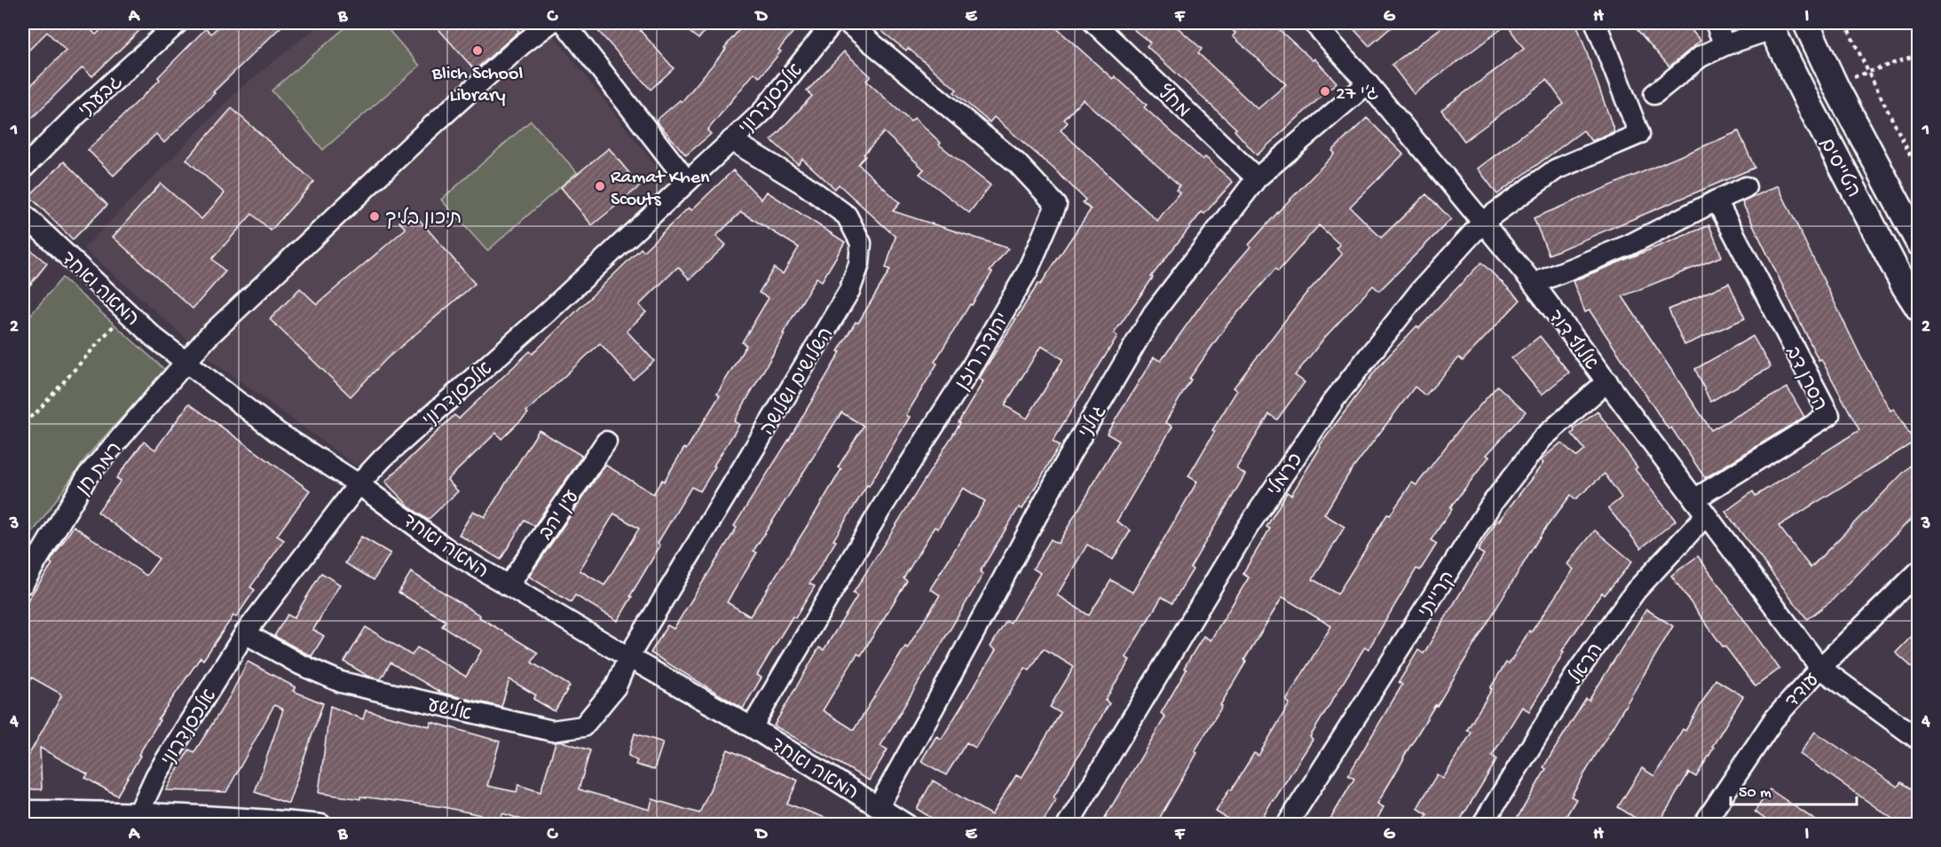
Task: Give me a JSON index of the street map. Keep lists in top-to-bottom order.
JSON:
{
  "streets": {
    "main road": ["הטייסים"],
    "street": [
      "גבעתי",
      "אלכסנדרוני",
      "מחץ",
      "המאה ואחד",
      "אלוף דוד",
      "יהודה רוזן",
      "הסרן דב",
      "השלושים ושלושה",
      "גולני",
      "רמת חן",
      "כרמלי",
      "עין יהב",
      "קרייתי",
      "הראל",
      "עודד",
      "אלישע"
    ]
  },
  "crossings": [
    ["אלכסנדרוני", "המאה ואחד"],
    ["אלכסנדרוני", "השלושים ושלושה"],
    ["אלכסנדרוני", "אלישע"],
    ["מחץ", "גולני"],
    ["המאה ואחד", "יהודה רוזן"],
    ["המאה ואחד", "השלושים ושלושה"],
    ["המאה ואחד", "גולני"],
    ["המאה ואחד", "רמת חן"],
    ["המאה ואחד", "עין יהב"],
    ["המאה ואחד", "אלישע"],
    ["אלוף דוד", "הסרן דב"],
    ["אלוף דוד", "גולני"],
    ["אלוף דוד", "כרמלי"],
    ["אלוף דוד", "קרייתי"],
    ["אלוף דוד", "הראל"],
    ["אלוף דוד", "עודד"],
    ["הסרן דב", "הראל"],
    ["השלושים ושלושה", "אלישע"]
  ],
  "places": [
    "Blich School Library",
    "ג׳י 27",
    "Ramat Khen Scouts",
    "תיכון בליך"
  ],
  "scale_bar": "50 m",
  "grid": {
    "columns": [
      "A",
      "B",
      "C",
      "D",
      "E",
      "F",
      "G",
      "H",
      "I"
    ],
    "rows": [
      "1",
      "2",
      "3",
      "4"
    ]
  }
}
